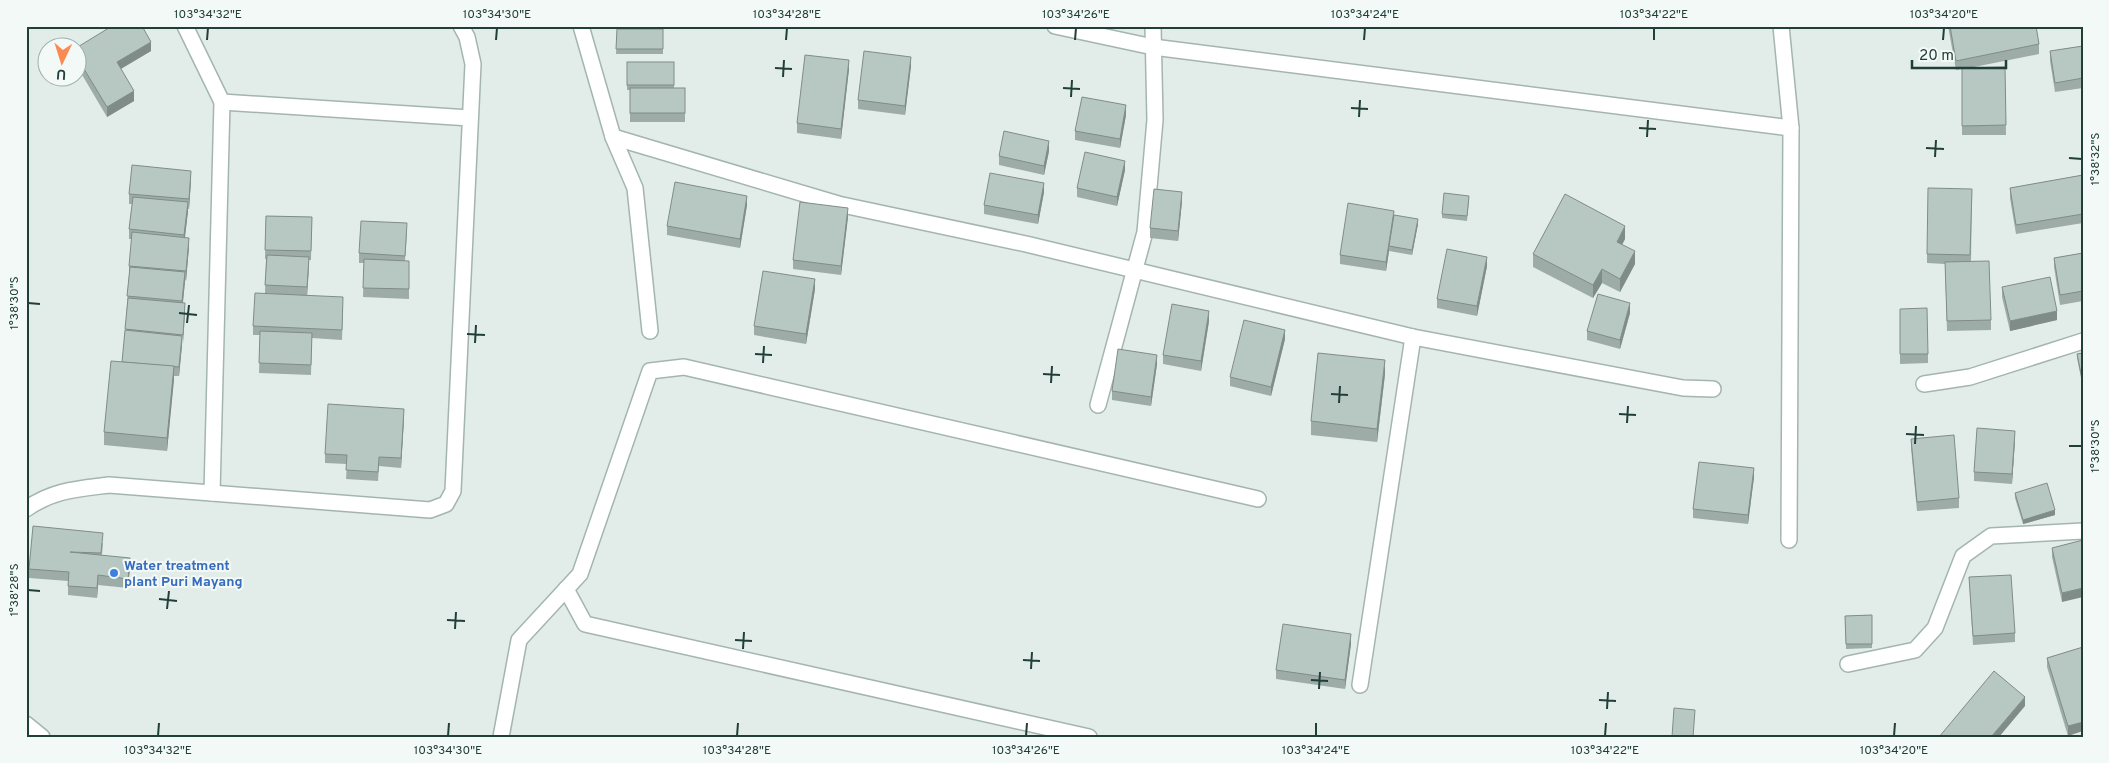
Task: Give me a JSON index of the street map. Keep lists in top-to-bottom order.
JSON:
{
  "places": ["Water treatment plant Puri Mayang"],
  "scale_bar": "20 m",
  "north": "bottom",
  "coordinates": [
    "103°34'32\"E",
    "103°34'30\"E",
    "103°34'28\"E",
    "103°34'26\"E",
    "103°34'24\"E",
    "103°34'22\"E",
    "103°34'20\"E",
    "1°38'32\"S",
    "1°38'30\"S",
    "1°38'28\"S"
  ]
}
